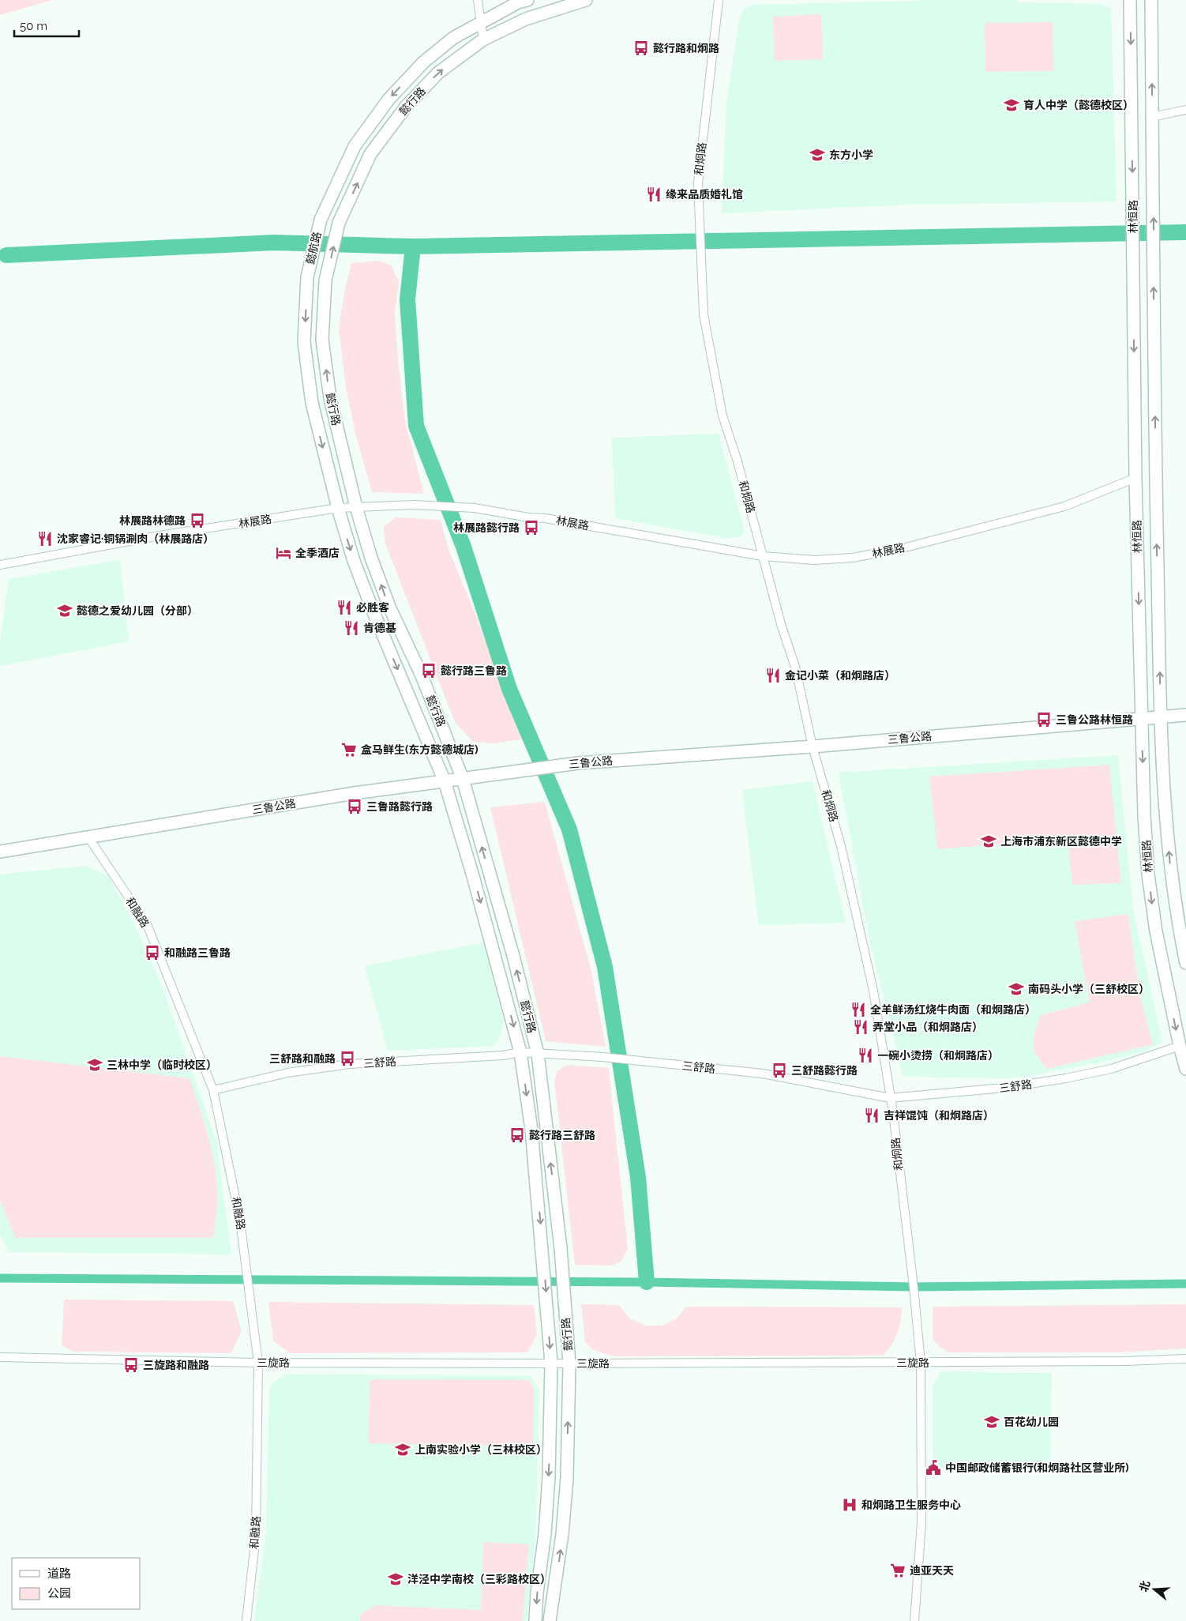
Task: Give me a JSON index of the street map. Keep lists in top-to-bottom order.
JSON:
{
  "streets": {
    "street": [
      "懿行路",
      "和炯路",
      "林恒路",
      "懿航路",
      "林展路",
      "三鲁公路",
      "和融路",
      "三舒路",
      "三旋路"
    ]
  },
  "crossings": [
    ["懿行路", "懿航路"],
    ["懿行路", "林展路"],
    ["懿行路", "三鲁公路"],
    ["懿行路", "三舒路"],
    ["懿行路", "三旋路"],
    ["和炯路", "林展路"],
    ["和炯路", "三鲁公路"],
    ["和炯路", "三舒路"],
    ["和炯路", "三旋路"],
    ["林恒路", "林展路"],
    ["林恒路", "三鲁公路"],
    ["林恒路", "三舒路"],
    ["三鲁公路", "和融路"],
    ["和融路", "三舒路"],
    ["和融路", "三旋路"]
  ],
  "places": {
    "bus stop": [
      "懿行路和炯路",
      "林展路林德路",
      "林展路懿行路",
      "懿行路三鲁路",
      "三鲁公路林恒路",
      "三鲁路懿行路",
      "和融路三鲁路",
      "三舒路和融路",
      "三舒路懿行路",
      "懿行路三舒路",
      "三旋路和融路"
    ],
    "school or university": [
      "育人中学（懿德校区）",
      "东方小学",
      "懿德之爱幼儿园（分部）",
      "上海市浦东新区懿德中学",
      "南码头小学（三舒校区）",
      "三林中学（临时校区）",
      "百花幼儿园",
      "上南实验小学（三林校区）",
      "洋泾中学南校（三彩路校区）"
    ],
    "restaurant": [
      "缘来品质婚礼馆",
      "沈家睿记·铜锅涮肉（林展路店）",
      "必胜客",
      "肯德基",
      "金记小菜（和炯路店）",
      "全羊鲜汤红烧牛肉面（和炯路店）",
      "弄堂小品（和炯路店）",
      "一碗小烫捞（和炯路店）",
      "吉祥馄饨（和炯路店）"
    ],
    "hotel": ["全季酒店"],
    "supermarket": ["盒马鲜生(东方懿德城店)", "迪亚天天"],
    "public building": ["中国邮政储蓄银行(和炯路社区营业所)"],
    "hospital": ["和炯路卫生服务中心"]
  },
  "legend": ["道路", "公园"],
  "scale_bar": "50 m",
  "north": "left"
}
